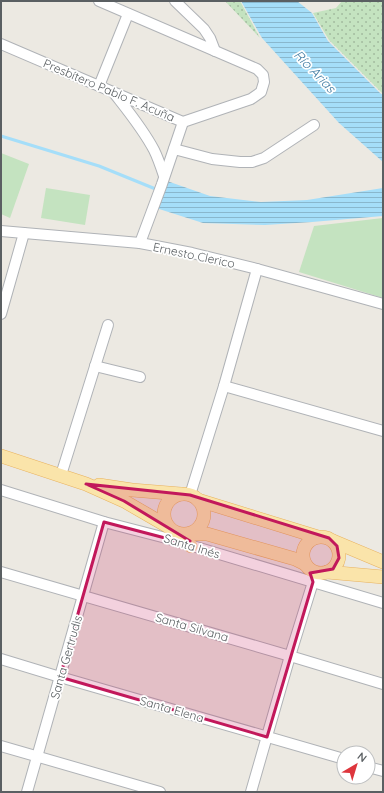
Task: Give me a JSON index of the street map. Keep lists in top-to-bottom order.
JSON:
{
  "streets": {
    "street": [
      "Presbítero Pablo F. Acuña",
      "Ernesto Clerico",
      "Santa Inés",
      "Santa Silvana",
      "Santa Gertrudis",
      "Santa Elena"
    ]
  },
  "crossings": [
    ["Santa Inés", "Santa Gertrudis"],
    ["Santa Silvana", "Santa Gertrudis"],
    ["Santa Gertrudis", "Santa Elena"]
  ],
  "water": ["Río Arias"],
  "north": "top right"
}
